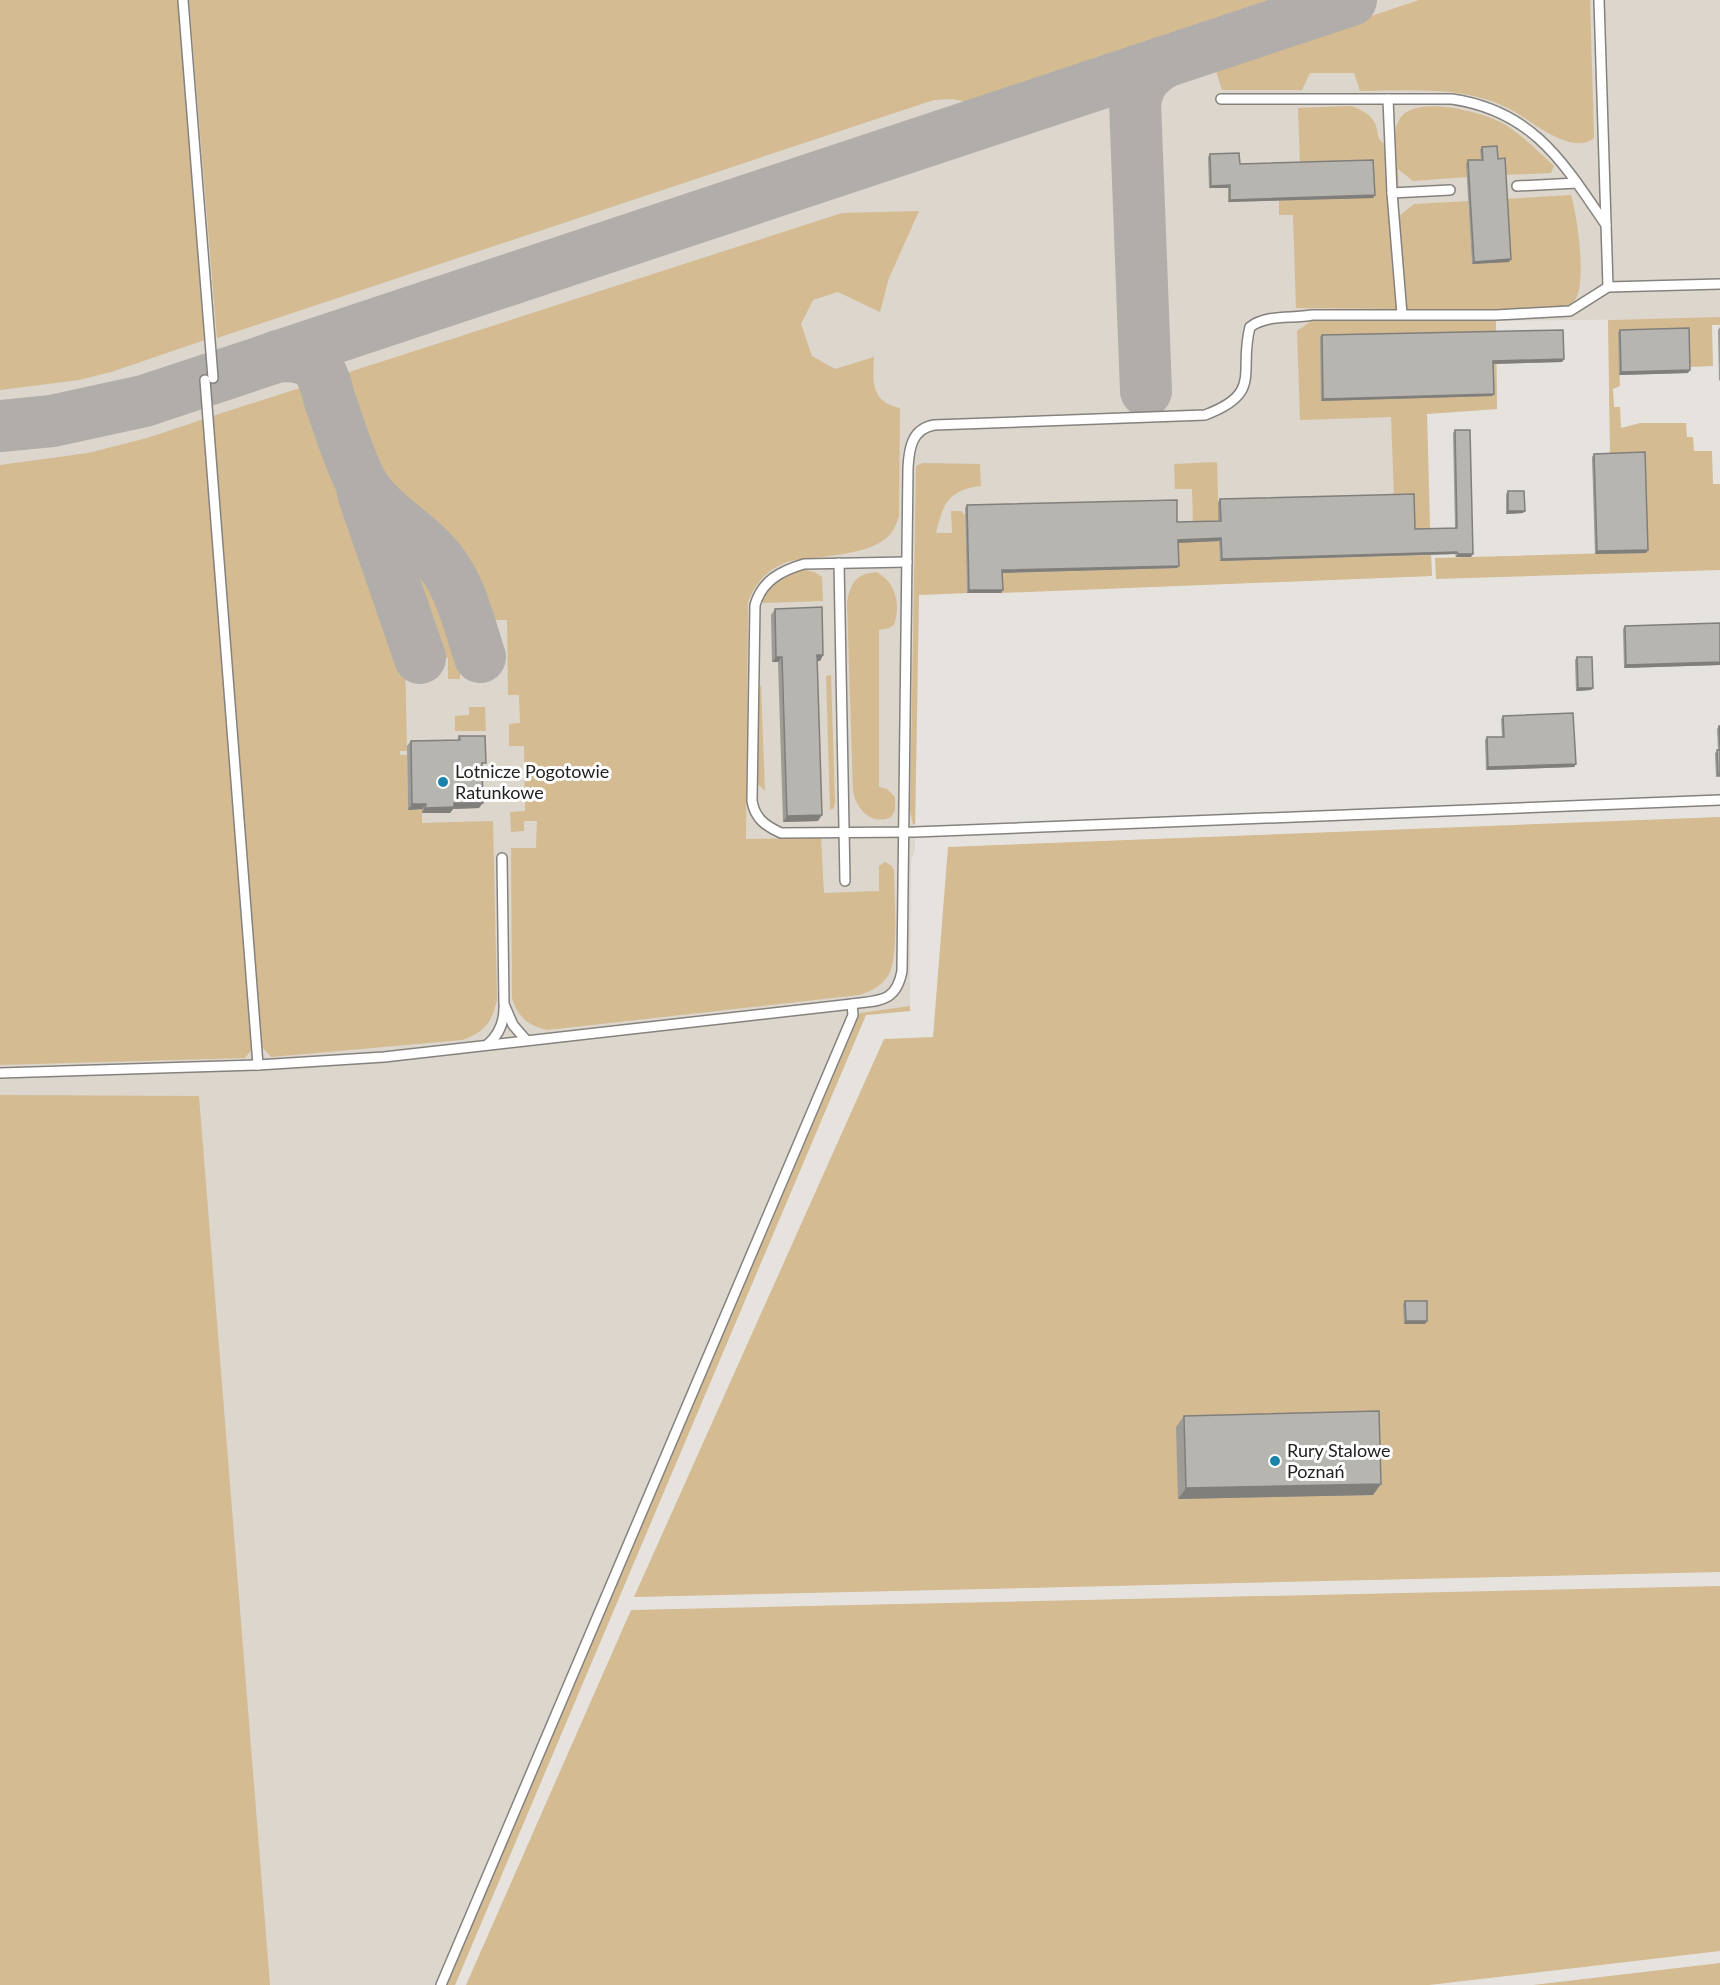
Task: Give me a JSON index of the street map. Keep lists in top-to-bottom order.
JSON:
{
  "places": ["Lotnicze Pogotowie Ratunkowe", "Rury Stalowe Poznań"]
}
